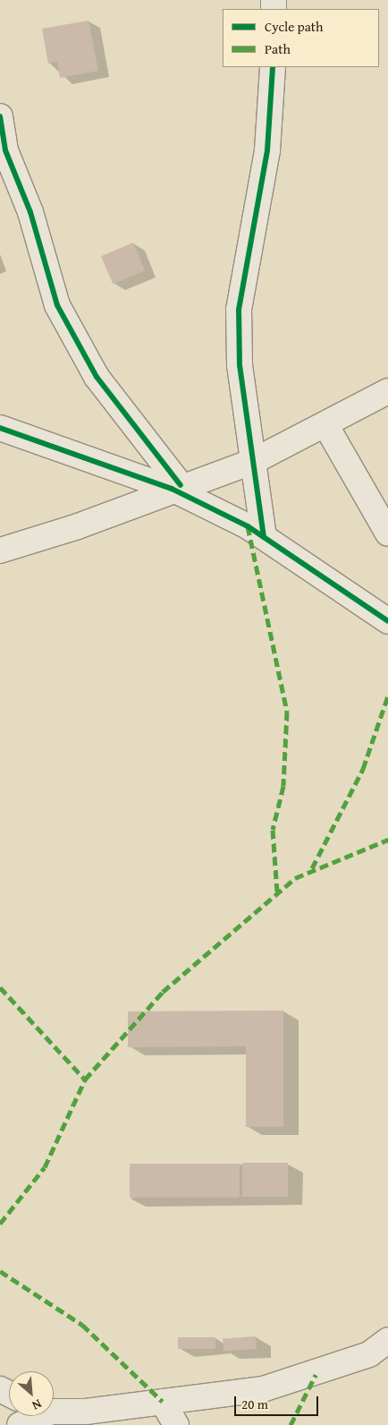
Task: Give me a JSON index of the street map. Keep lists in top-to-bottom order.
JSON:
{
  "legend": ["Cycle path", "Path"],
  "scale_bar": "20 m",
  "north": "bottom right"
}
